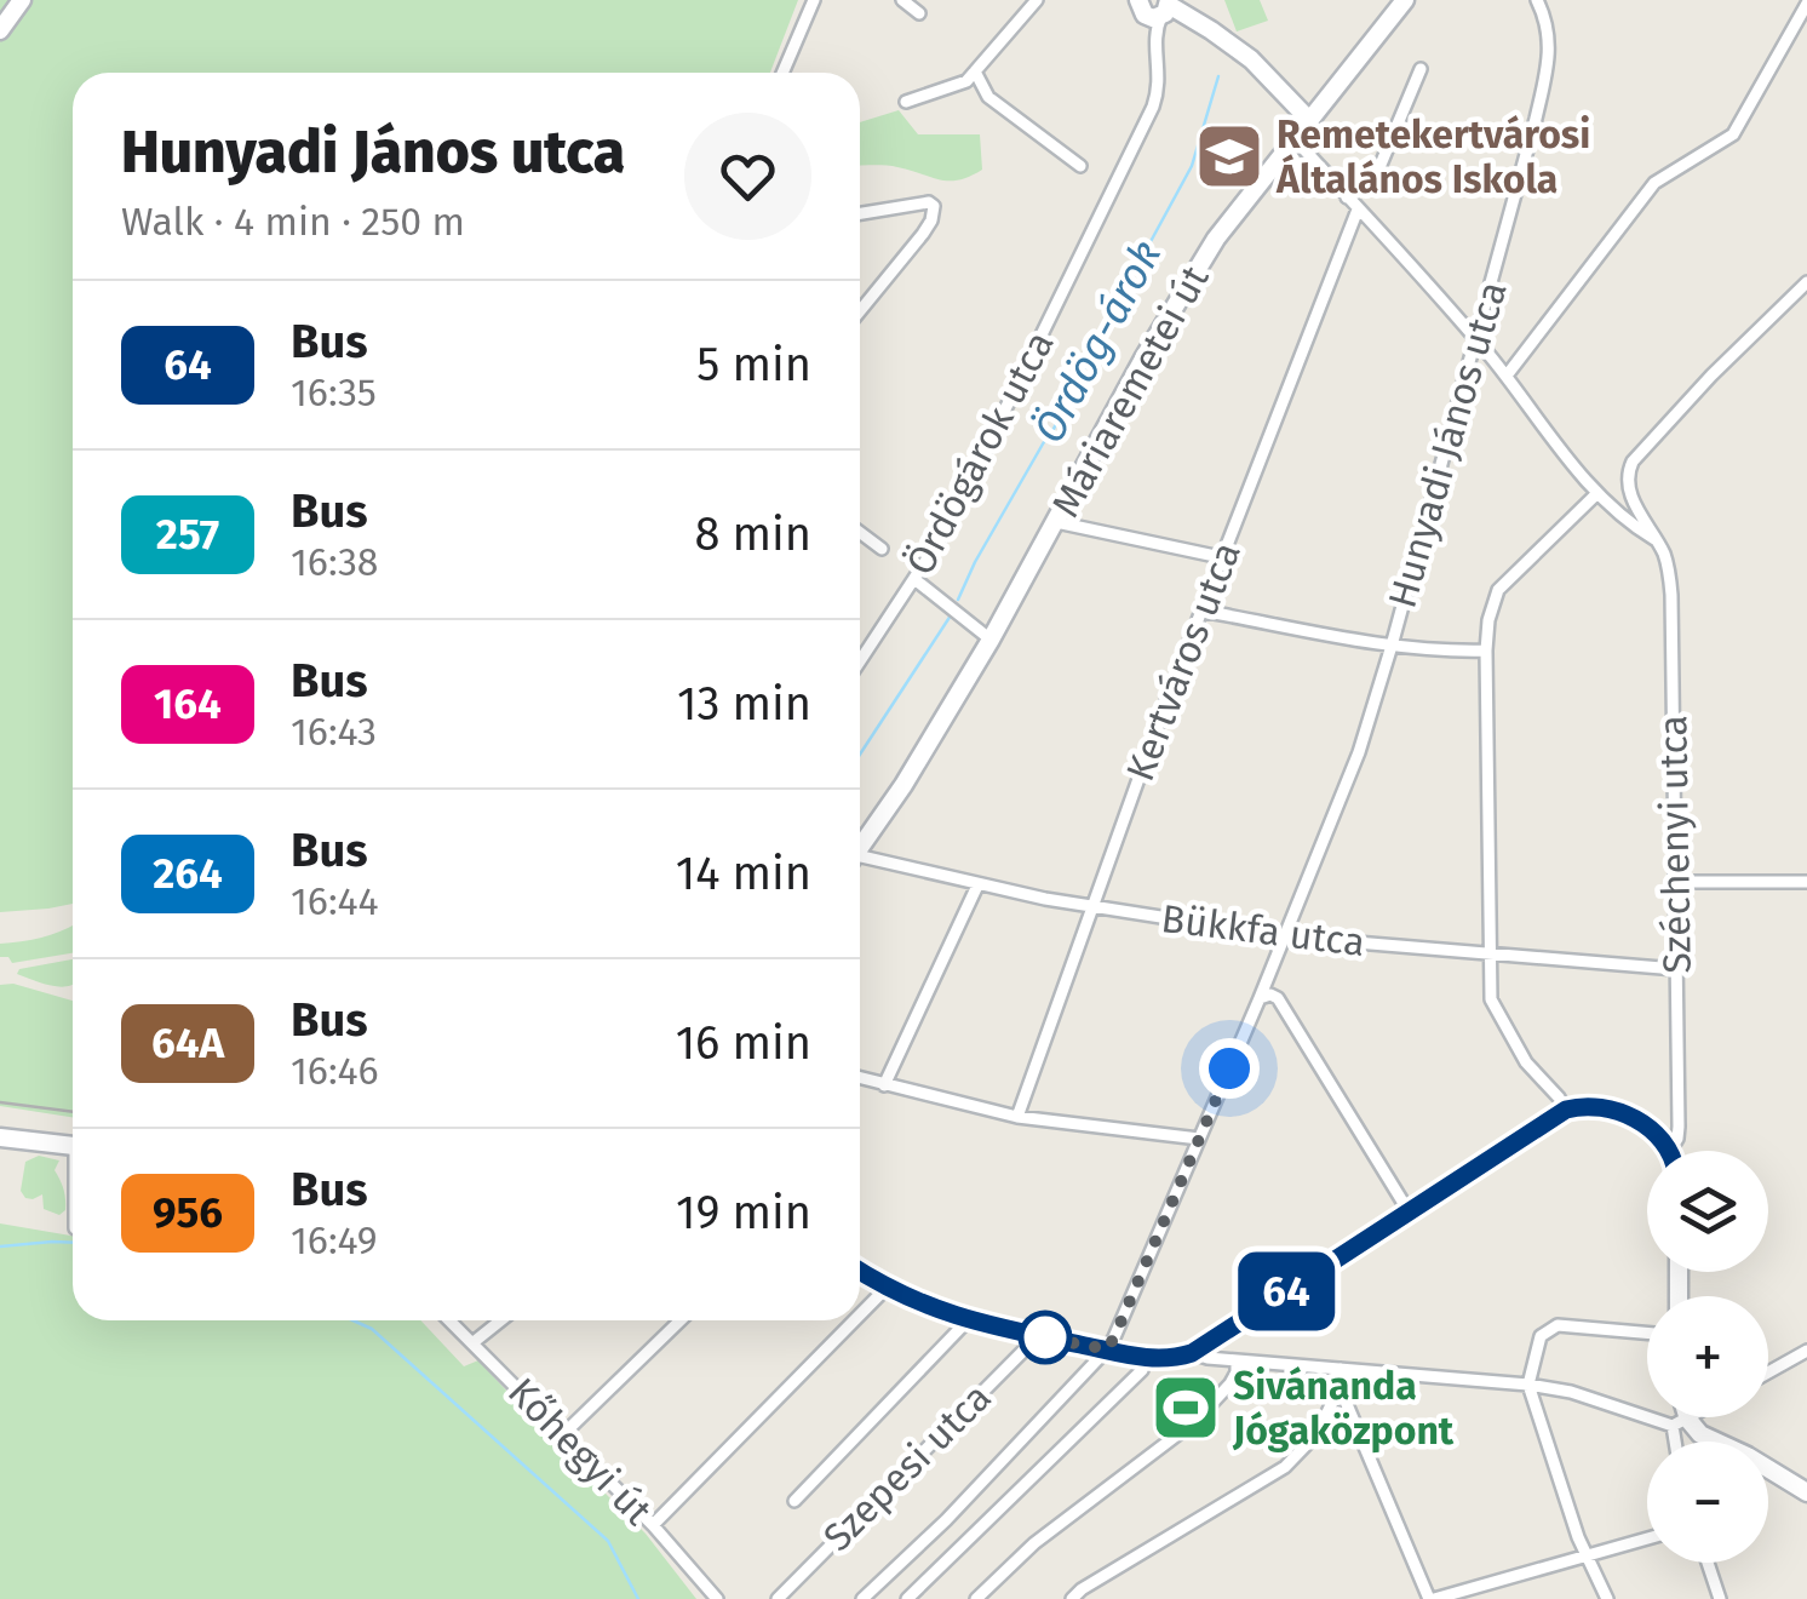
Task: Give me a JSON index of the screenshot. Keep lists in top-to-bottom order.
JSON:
{
  "streets": {
    "street": [
      "Máriaremetei út",
      "Hunyadi János utca",
      "Ördögárok utca",
      "Kertváros utca",
      "Széchenyi utca",
      "Bükkfa utca",
      "Kőhegyi út",
      "Szepesi utca"
    ]
  },
  "crossings": [
    ["Hunyadi János utca", "Bükkfa utca"],
    ["Kertváros utca", "Bükkfa utca"],
    ["Széchenyi utca", "Bükkfa utca"]
  ],
  "water": ["Ördög-árok"],
  "places": {
    "school or university": ["Remetekertvárosi Általános Iskola"],
    "sports": ["Sivánanda Jógaközpont"]
  },
  "lines": ["bus line 64"],
  "page": {
    "on_map": "64",
    "heading": ["Hunyadi János utca", "Walk · 4 min · 250 m"],
    "list": [
      {
        "mark": "64",
        "name": "Bus",
        "note": "16:35",
        "value": "5 min"
      },
      {
        "mark": "257",
        "name": "Bus",
        "note": "16:38",
        "value": "8 min"
      },
      {
        "mark": "164",
        "name": "Bus",
        "note": "16:43",
        "value": "13 min"
      },
      {
        "mark": "264",
        "name": "Bus",
        "note": "16:44",
        "value": "14 min"
      },
      {
        "mark": "64A",
        "name": "Bus",
        "note": "16:46",
        "value": "16 min"
      },
      {
        "mark": "956",
        "name": "Bus",
        "note": "16:49",
        "value": "19 min"
      }
    ],
    "map_buttons": ["+", "−"]
  }
}
